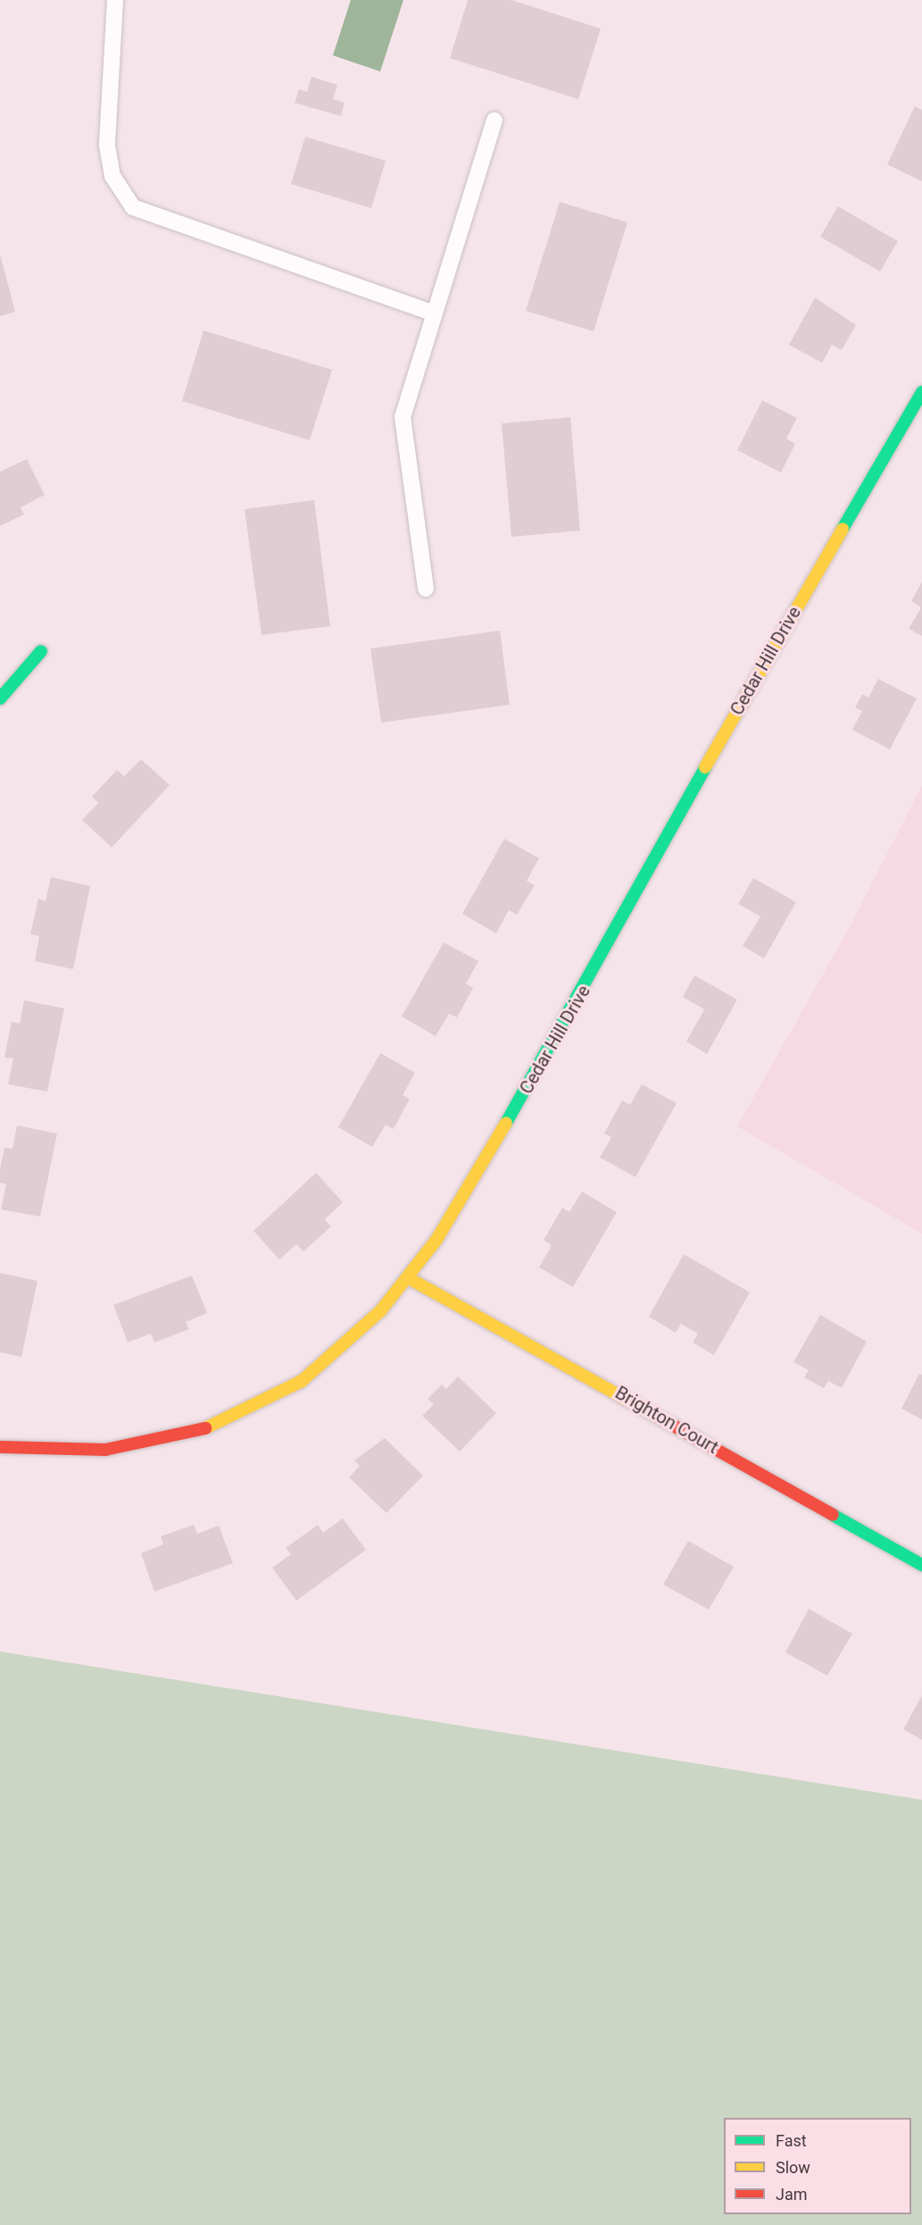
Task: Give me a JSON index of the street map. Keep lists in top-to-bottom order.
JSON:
{
  "streets": {
    "street": ["Cedar Hill Drive", "Brighton Court"]
  },
  "crossings": [
    ["Cedar Hill Drive", "Brighton Court"]
  ],
  "legend": ["Fast", "Slow", "Jam"]
}
